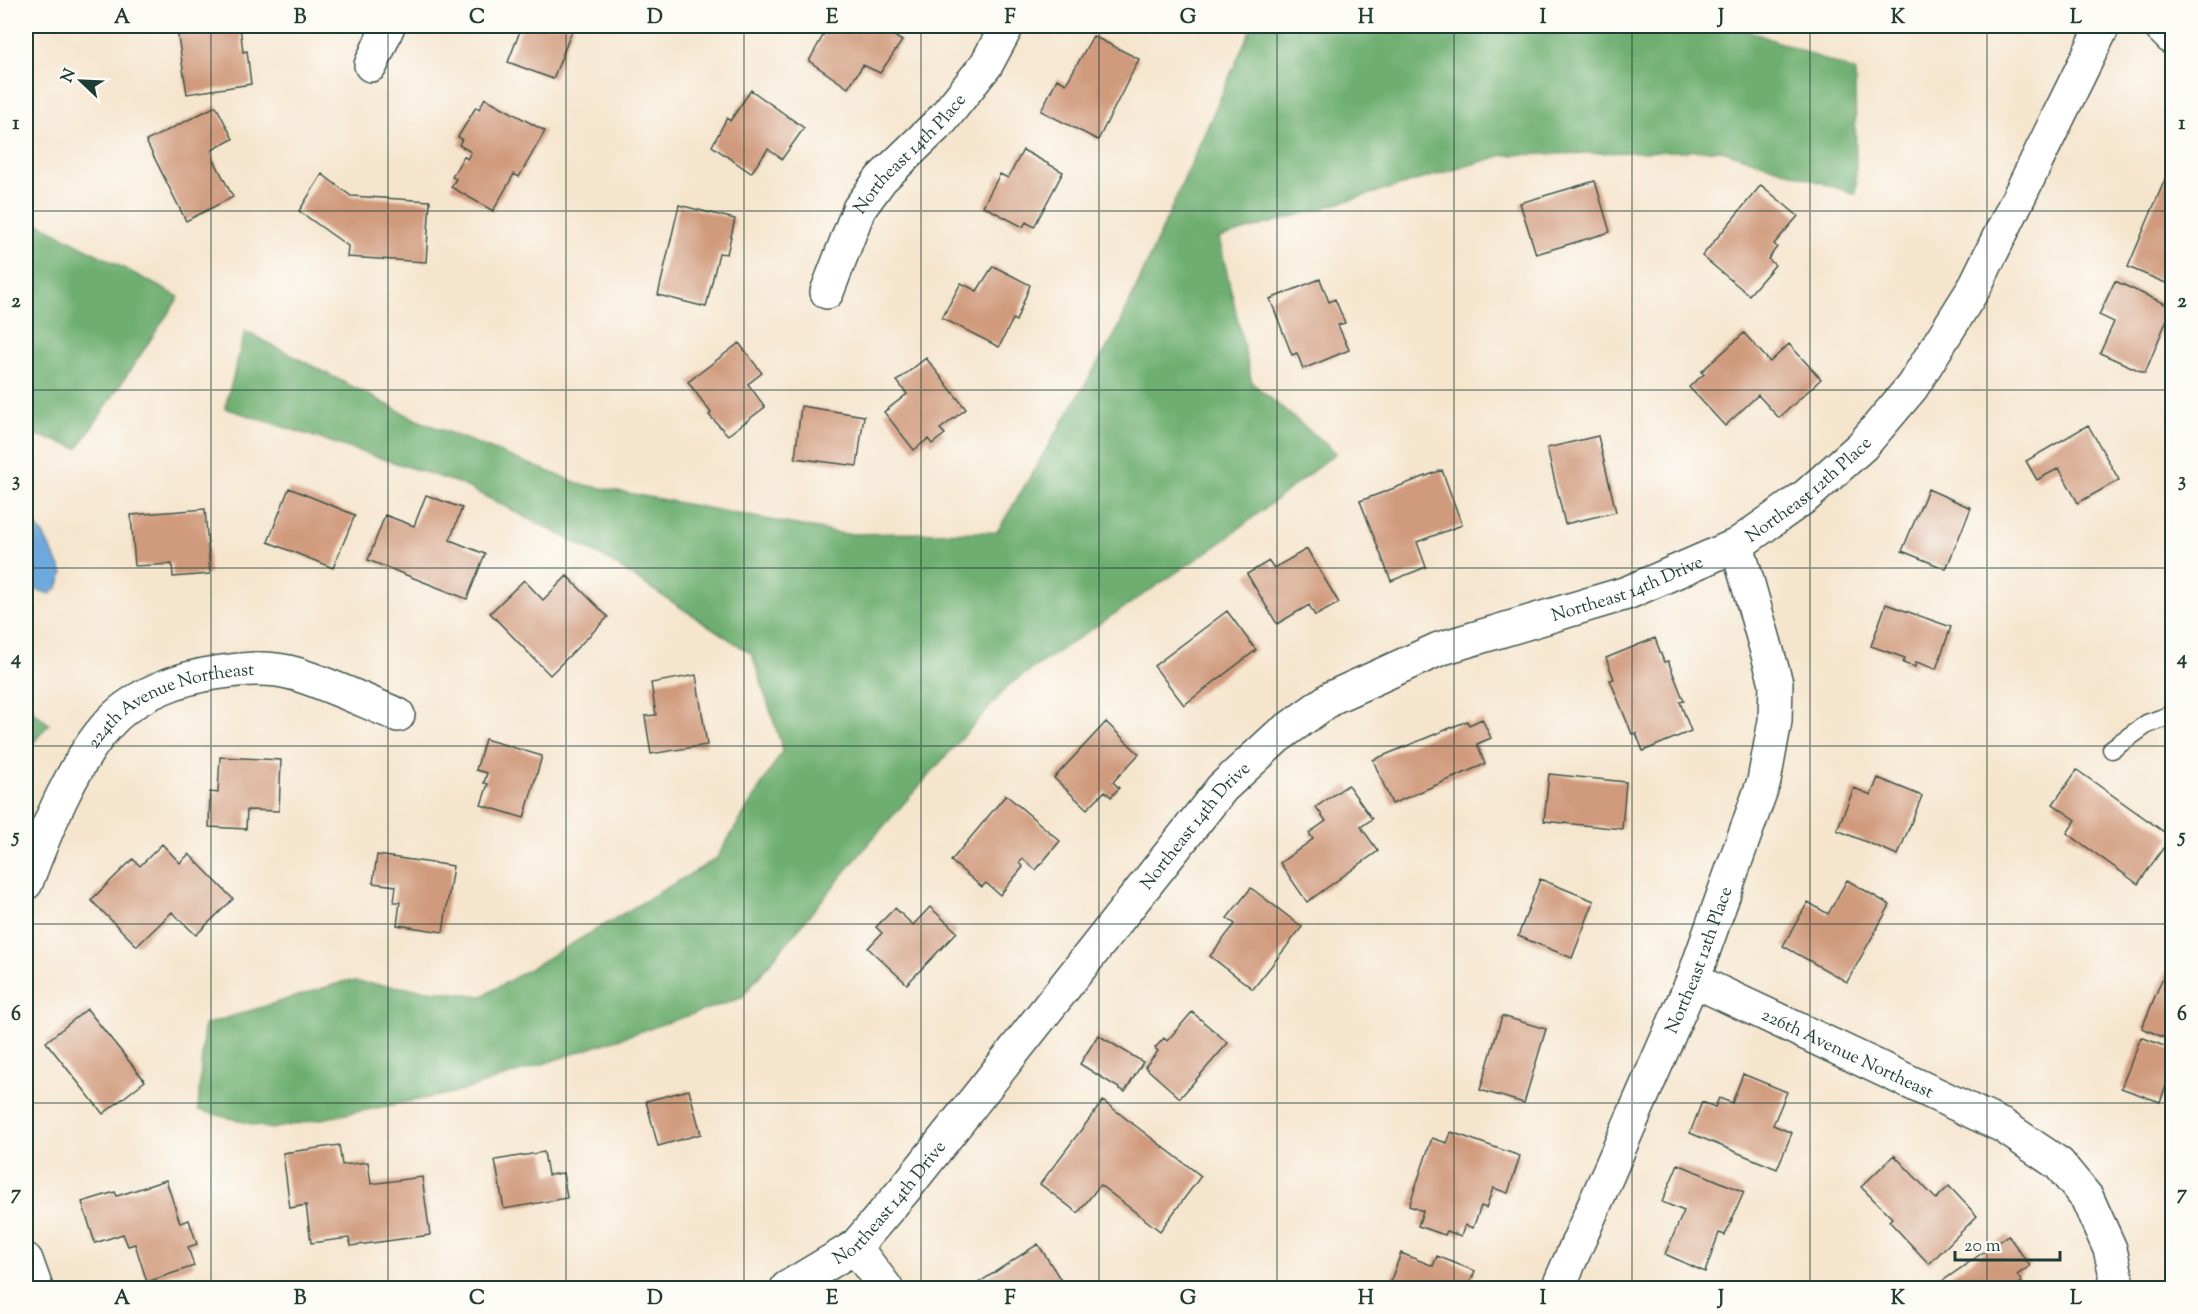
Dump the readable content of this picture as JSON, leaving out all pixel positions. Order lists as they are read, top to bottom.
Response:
{
  "streets": {
    "street": [
      "Northeast 14th Place",
      "Northeast 12th Place",
      "Northeast 14th Drive",
      "224th Avenue Northeast",
      "226th Avenue Northeast"
    ]
  },
  "crossings": [
    ["Northeast 12th Place", "Northeast 14th Drive"],
    ["Northeast 12th Place", "226th Avenue Northeast"]
  ],
  "scale_bar": "20 m",
  "north": "top left",
  "grid": {
    "columns": [
      "A",
      "B",
      "C",
      "D",
      "E",
      "F",
      "G",
      "H",
      "I",
      "J",
      "K",
      "L"
    ],
    "rows": [
      "1",
      "2",
      "3",
      "4",
      "5",
      "6",
      "7"
    ]
  }
}
